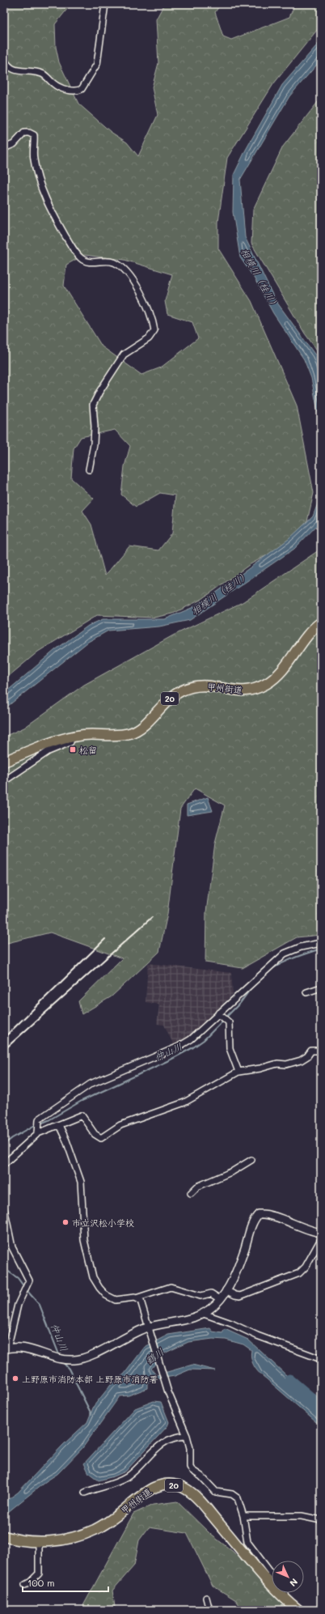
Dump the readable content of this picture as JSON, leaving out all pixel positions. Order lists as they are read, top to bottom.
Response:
{
  "streets": {
    "highway": ["甲州街道", "20"]
  },
  "water": ["相模川（桂川）", "仲山川", "鶴川"],
  "places": {
    "transit": ["松留"],
    "other": ["市立沢松小学校", "上野原市消防本部 上野原市消防署"]
  },
  "scale_bar": "100 m",
  "north": "bottom right"
}
